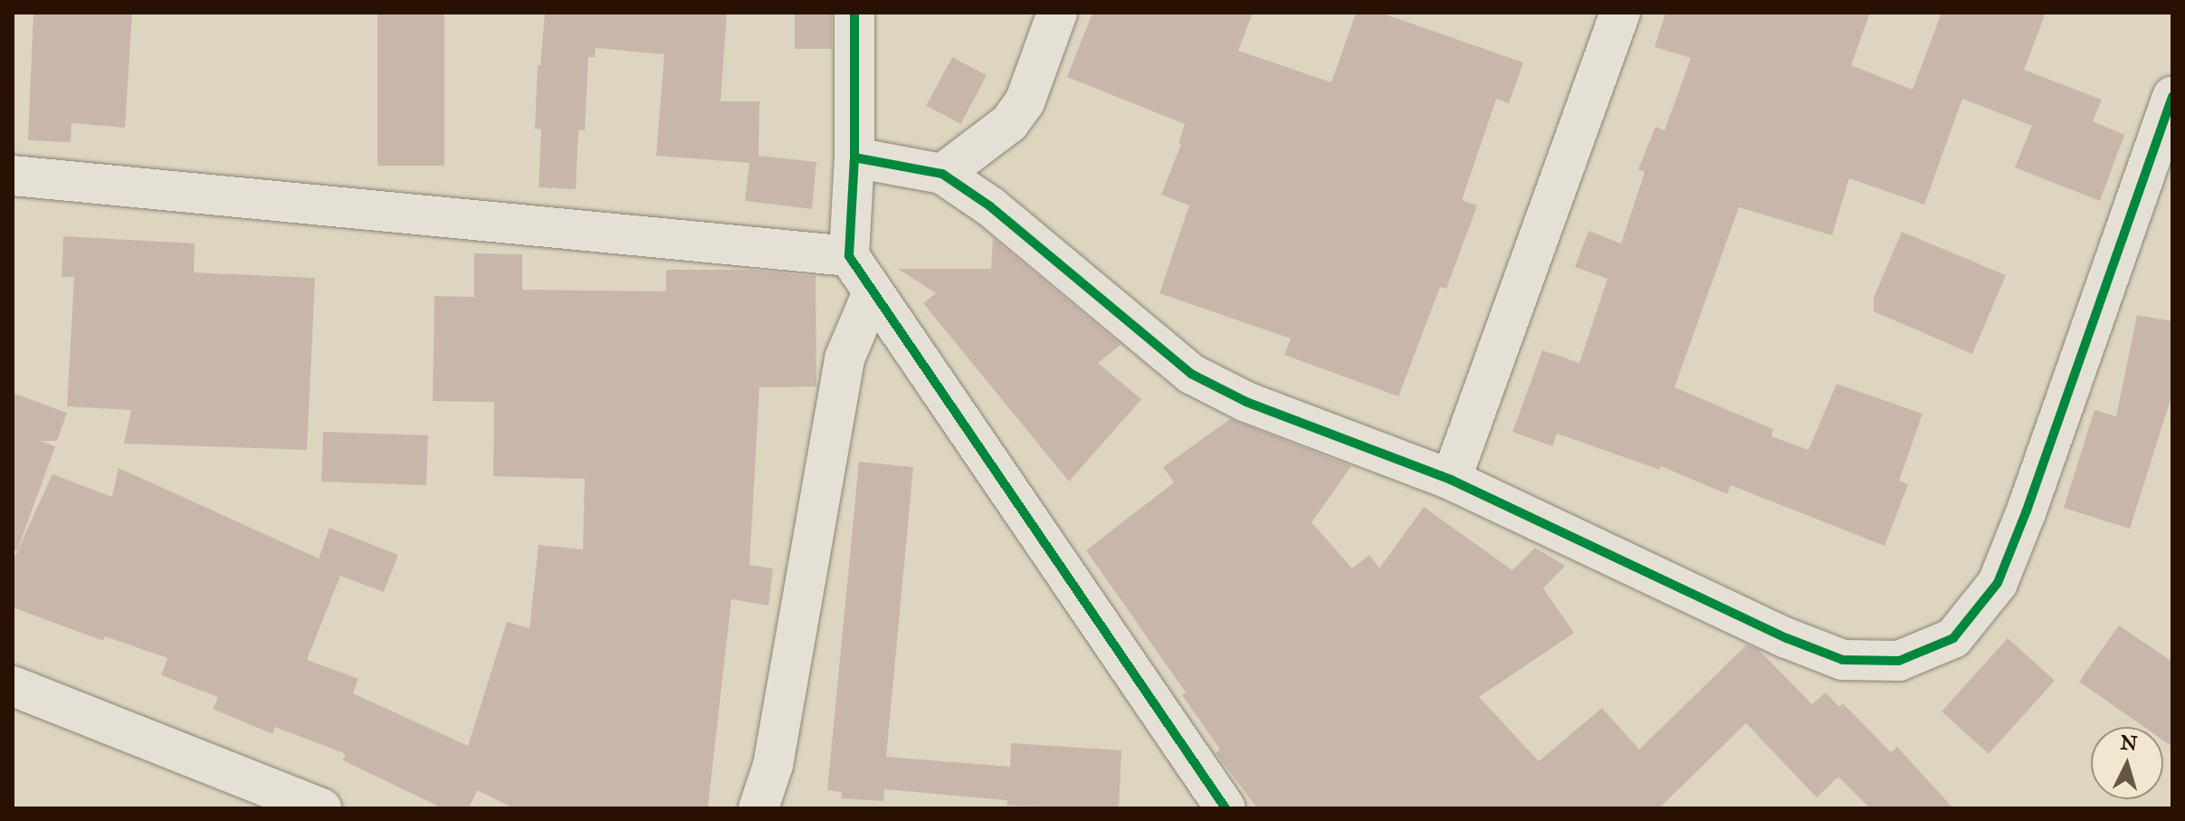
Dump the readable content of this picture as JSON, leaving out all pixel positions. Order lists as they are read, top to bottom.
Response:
{
  "north": "top"
}
